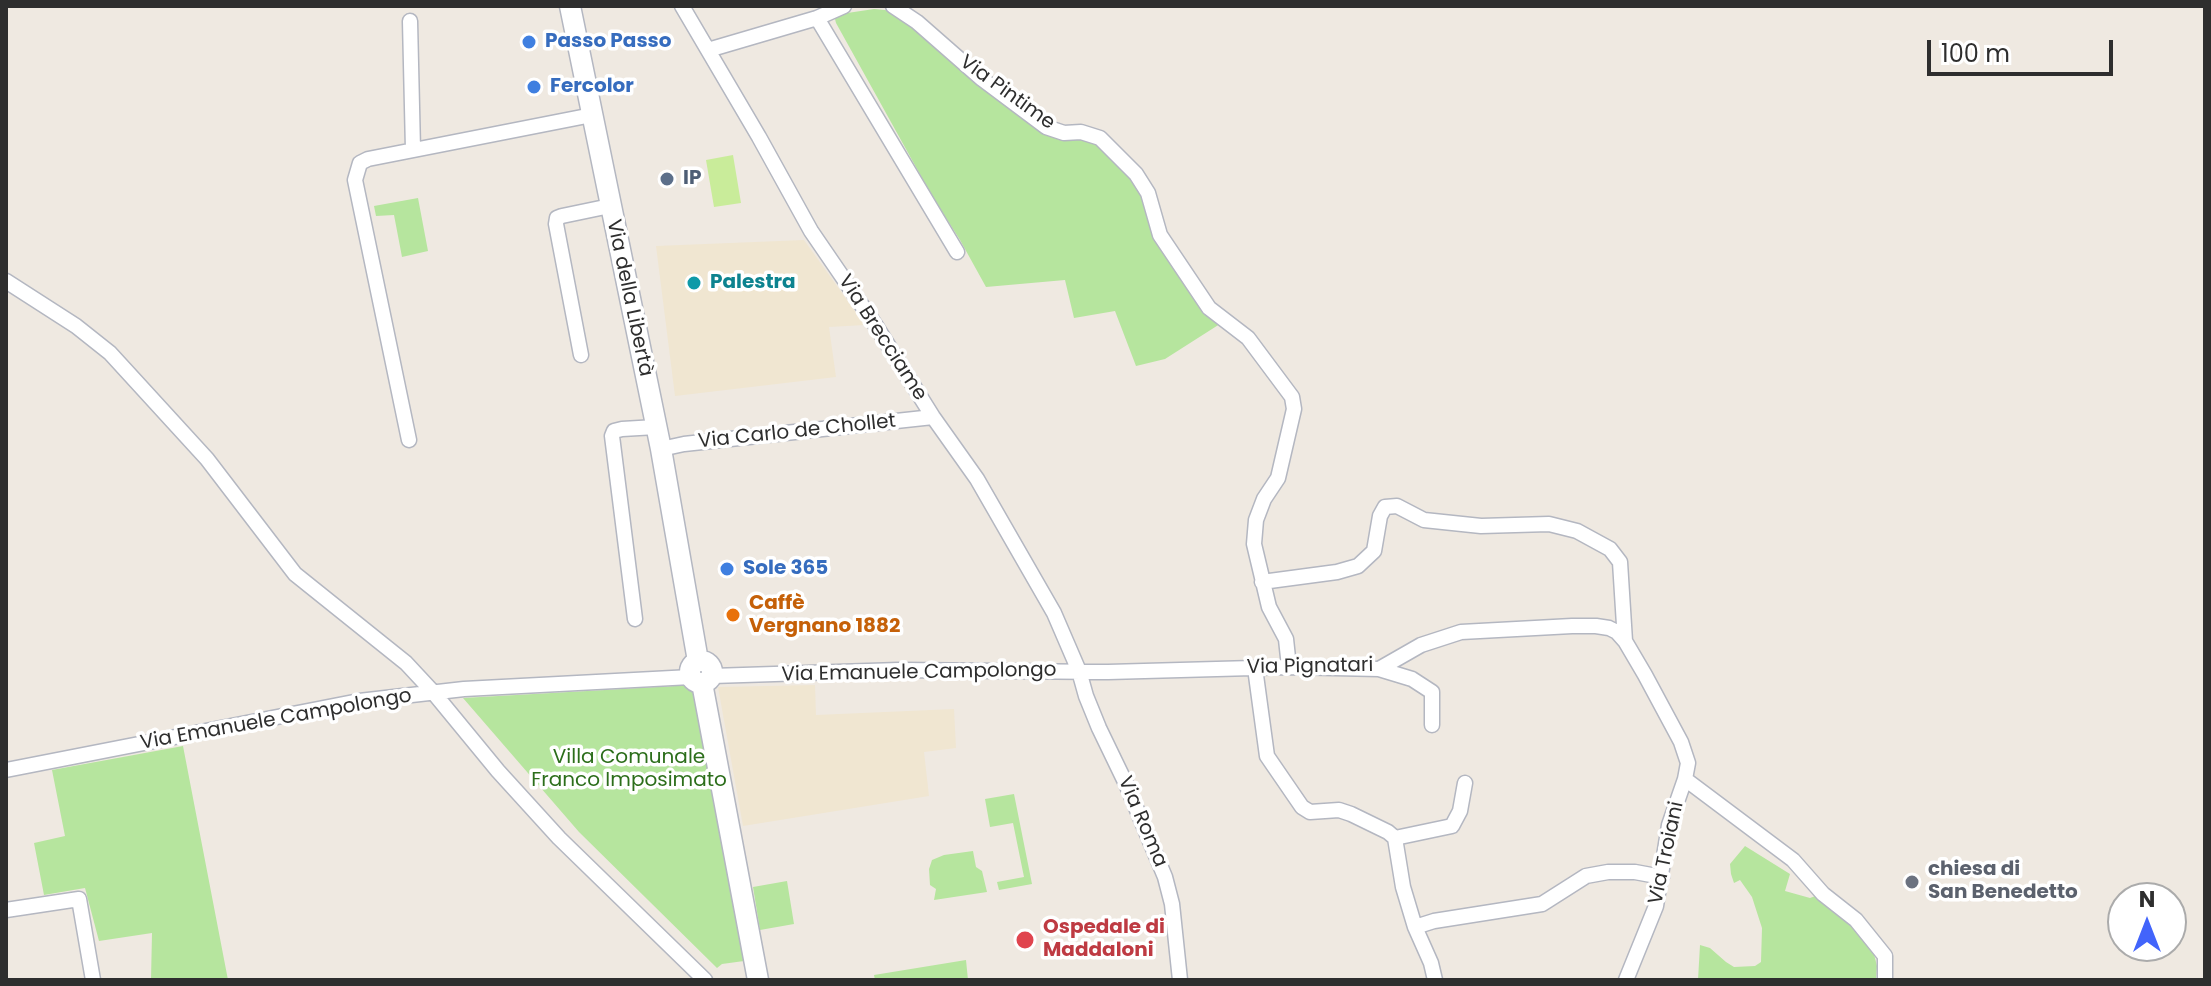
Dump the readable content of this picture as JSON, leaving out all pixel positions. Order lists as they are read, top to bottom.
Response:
{
  "streets": {
    "main road": ["Via della Libertà"],
    "street": [
      "Via Pintime",
      "Via Brecciame",
      "Via Carlo de Chollet",
      "Via Pignatari",
      "Via Emanuele Campolongo",
      "Via Roma",
      "Via Troiani"
    ]
  },
  "crossings": [
    ["Via Pintime", "Via Pignatari"],
    ["Via della Libertà", "Via Carlo de Chollet"],
    ["Via della Libertà", "Via Emanuele Campolongo"],
    ["Via Brecciame", "Via Carlo de Chollet"],
    ["Via Brecciame", "Via Pignatari"],
    ["Via Brecciame", "Via Emanuele Campolongo"],
    ["Via Brecciame", "Via Roma"],
    ["Via Pignatari", "Via Emanuele Campolongo"],
    ["Via Pignatari", "Via Roma"],
    ["Via Pignatari", "Via Troiani"],
    ["Via Emanuele Campolongo", "Via Roma"]
  ],
  "parks": ["Villa Comunale Franco Imposimato"],
  "places": [
    "Passo Passo",
    "Fercolor",
    "IP",
    "Palestra",
    "Sole 365",
    "Caffè Vergnano 1882",
    "chiesa di San Benedetto",
    "Ospedale di Maddaloni"
  ],
  "scale_bar": "100 m",
  "north": "top"
}
